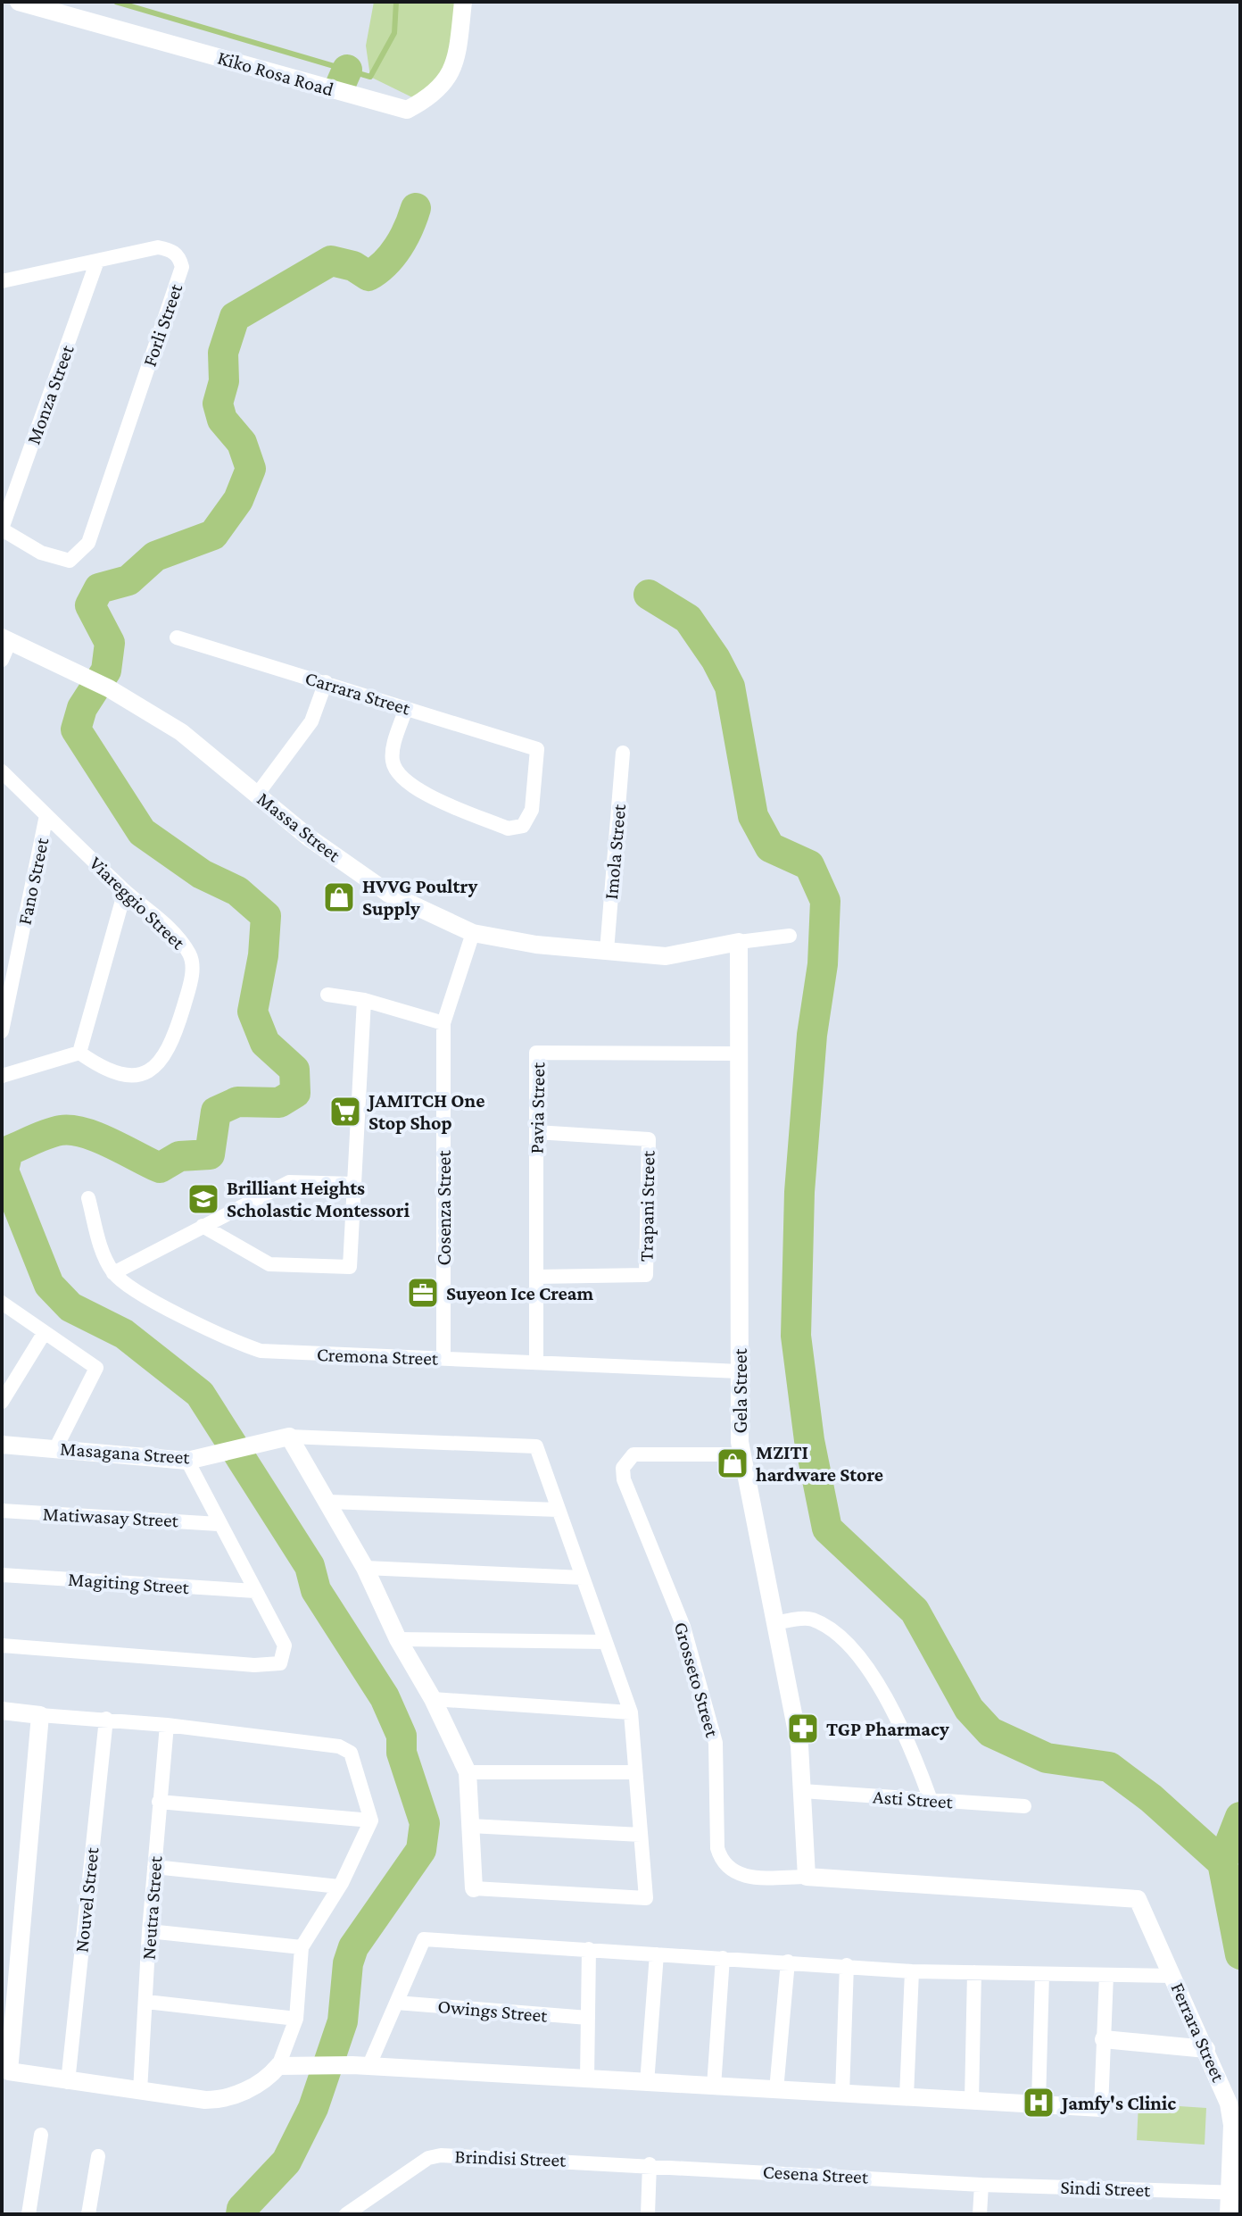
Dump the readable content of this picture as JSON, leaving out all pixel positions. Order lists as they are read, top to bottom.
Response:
{
  "streets": {
    "street": [
      "Kiko Rosa Road",
      "Forli Street",
      "Monza Street",
      "Carrara Street",
      "Massa Street",
      "Imola Street",
      "Fano Street",
      "Viareggio Street",
      "Pavia Street",
      "Trapani Street",
      "Cosenza Street",
      "Cremona Street",
      "Gela Street",
      "Masagana Street",
      "Matiwasay Street",
      "Magiting Street",
      "Grosseto Street",
      "Asti Street",
      "Nouvel Street",
      "Neutra Street",
      "Owings Street",
      "Ferrara Street",
      "Brindisi Street",
      "Cesena Street",
      "Sindi Street"
    ]
  },
  "crossings": [
    ["Forli Street", "Monza Street"],
    ["Massa Street", "Imola Street"],
    ["Massa Street", "Cosenza Street"],
    ["Massa Street", "Gela Street"],
    ["Fano Street", "Viareggio Street"],
    ["Pavia Street", "Trapani Street"],
    ["Pavia Street", "Cremona Street"],
    ["Pavia Street", "Gela Street"],
    ["Cosenza Street", "Cremona Street"],
    ["Cremona Street", "Gela Street"],
    ["Gela Street", "Grosseto Street"],
    ["Gela Street", "Asti Street"],
    ["Grosseto Street", "Ferrara Street"],
    ["Ferrara Street", "Sindi Street"],
    ["Brindisi Street", "Cesena Street"],
    ["Cesena Street", "Sindi Street"]
  ],
  "places": {
    "shop": ["HVVG Poultry Supply", "MZITI hardware Store"],
    "supermarket": ["JAMITCH One Stop Shop"],
    "school or university": ["Brilliant Heights Scholastic Montessori"],
    "office": ["Suyeon Ice Cream"],
    "pharmacy": ["TGP Pharmacy"],
    "hospital": ["Jamfy's Clinic"]
  }
}
